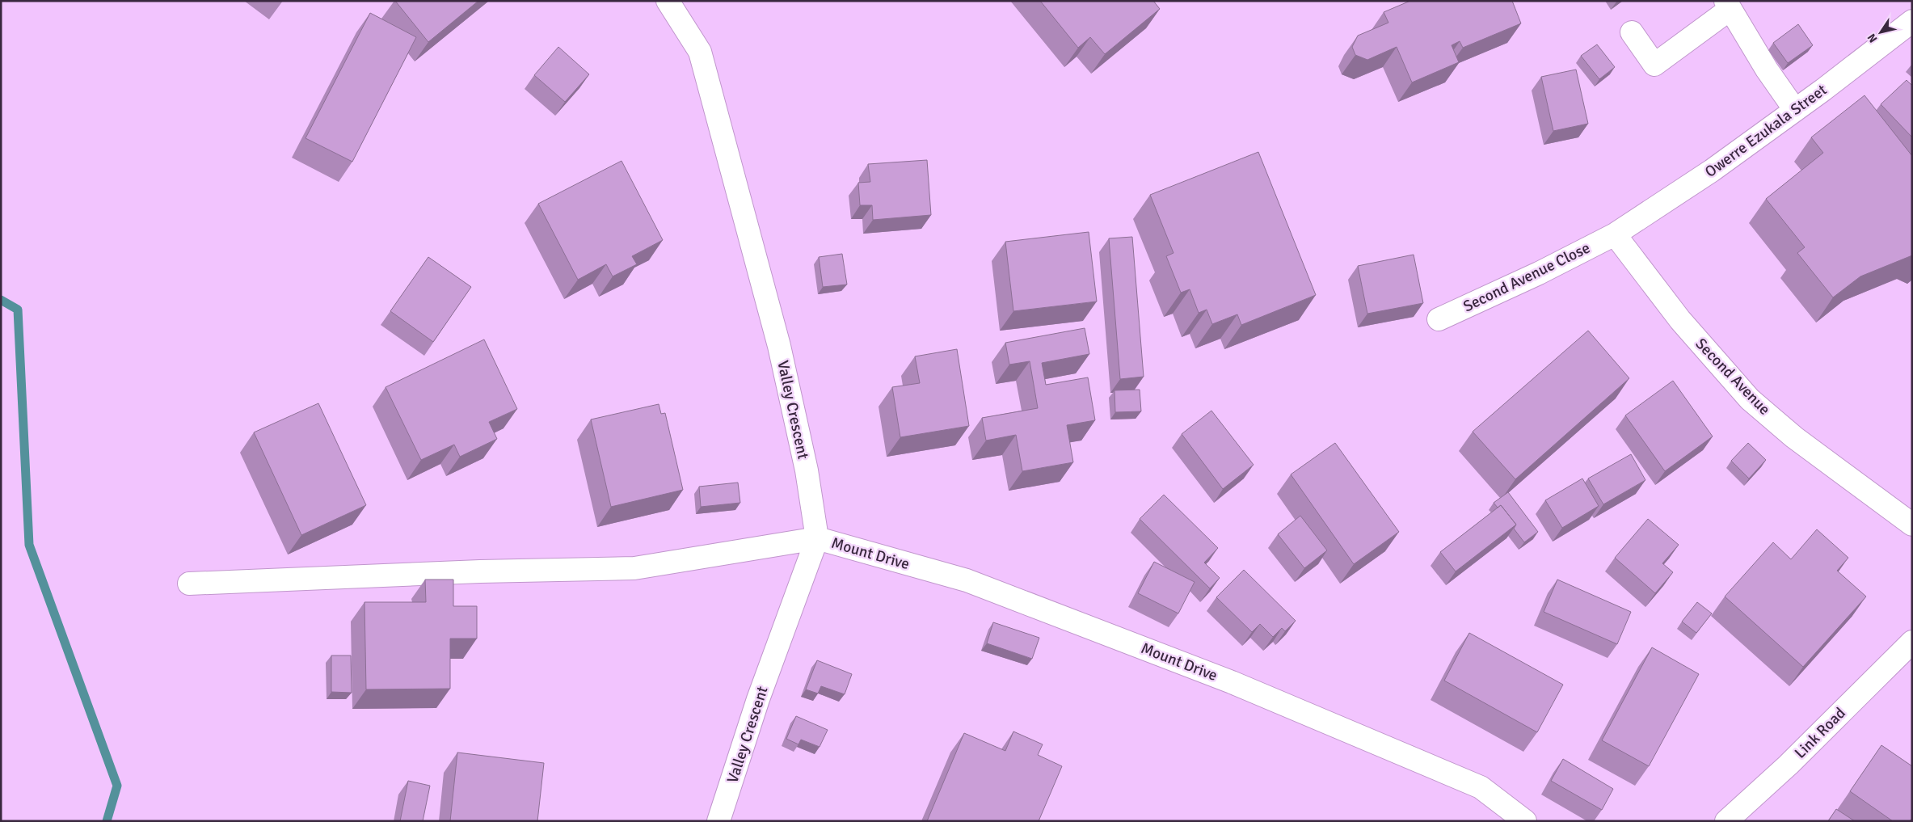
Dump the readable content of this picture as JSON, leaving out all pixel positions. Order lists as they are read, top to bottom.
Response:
{
  "streets": {
    "street": [
      "Owerre Ezukala Street",
      "Second Avenue Close",
      "Second Avenue",
      "Valley Crescent",
      "Mount Drive",
      "Link Road"
    ]
  },
  "crossings": [
    ["Owerre Ezukala Street", "Second Avenue Close"],
    ["Owerre Ezukala Street", "Second Avenue"],
    ["Second Avenue Close", "Second Avenue"],
    ["Valley Crescent", "Mount Drive"]
  ],
  "north": "bottom left"
}
